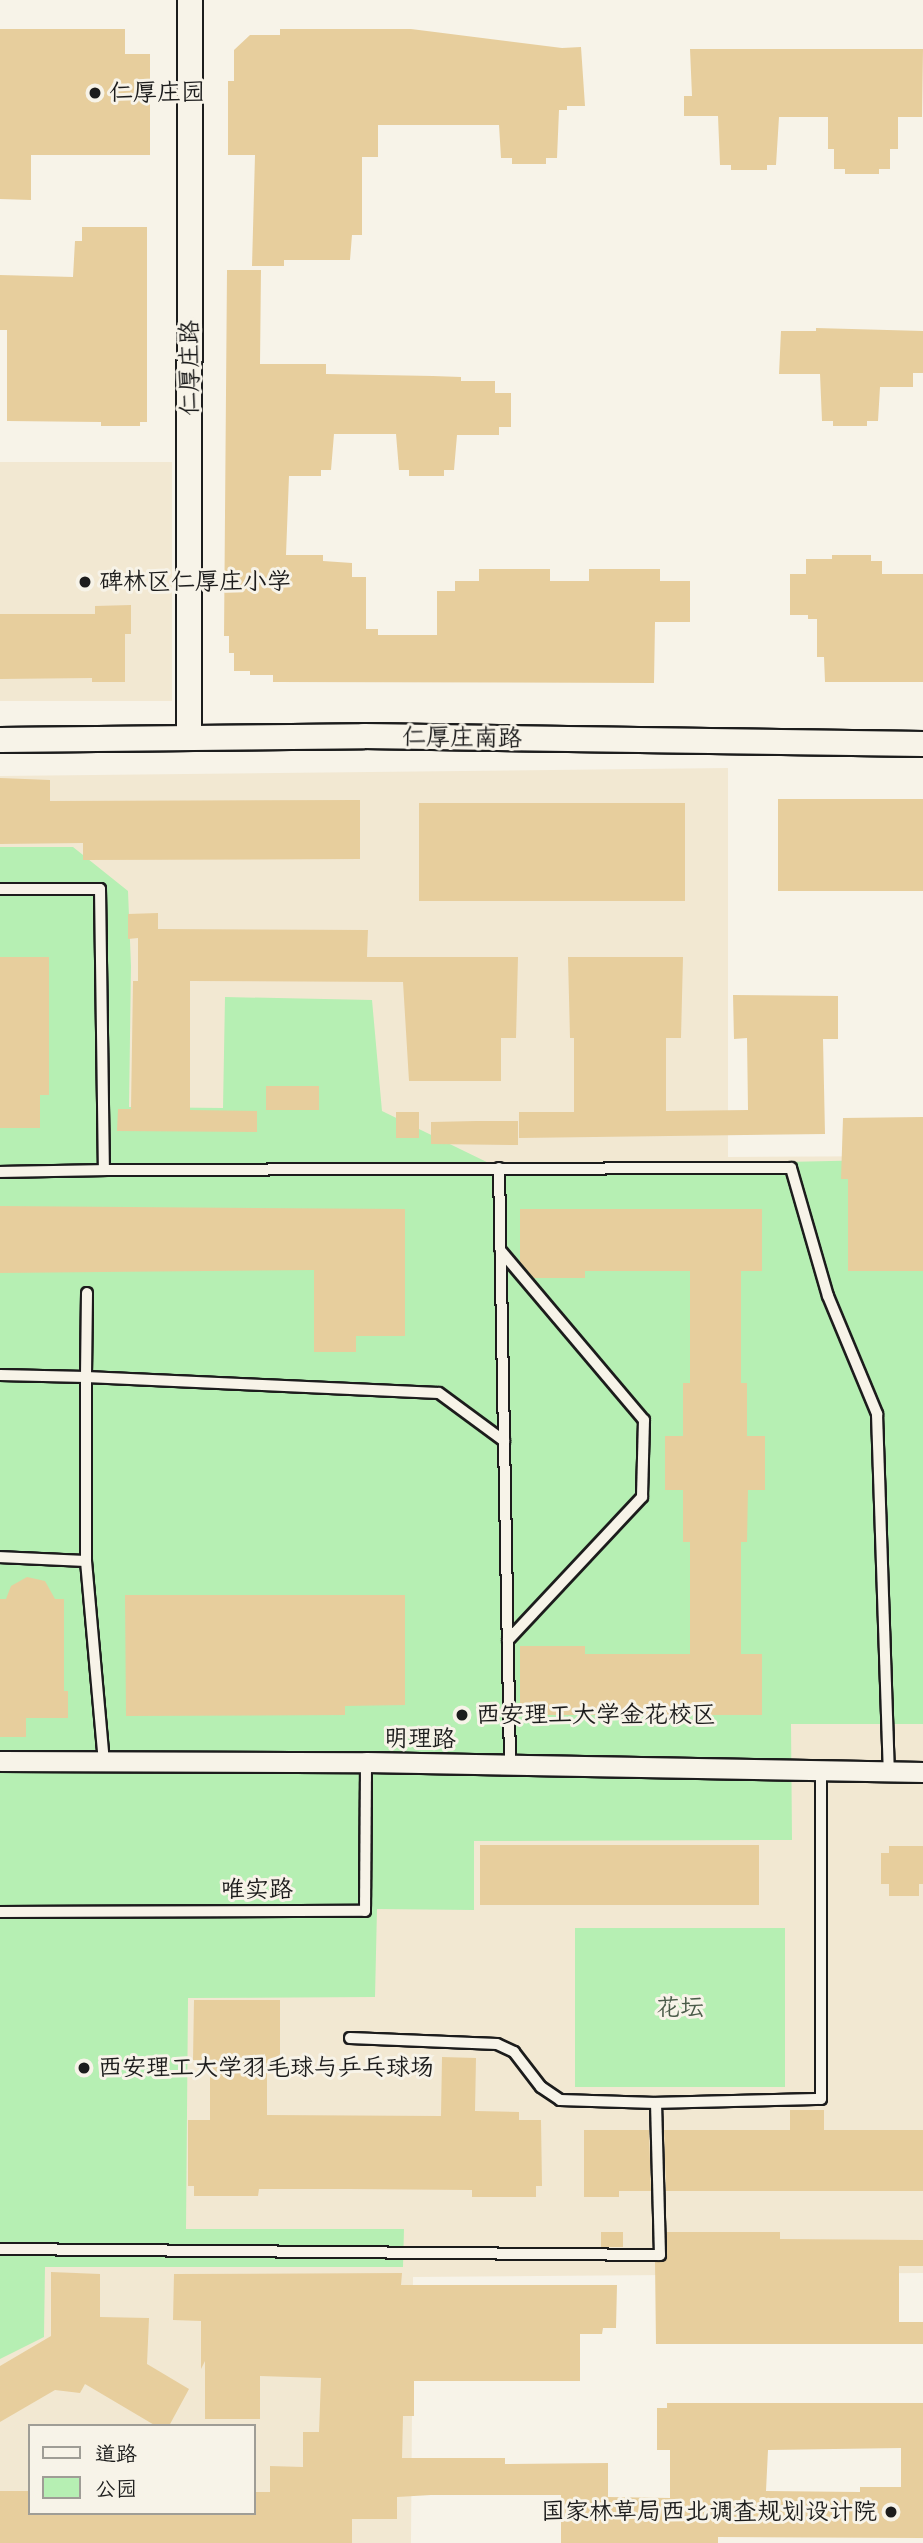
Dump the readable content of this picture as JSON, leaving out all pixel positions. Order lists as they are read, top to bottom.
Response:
{
  "streets": {
    "street": ["仁厚庄路", "仁厚庄南路", "明理路"],
    "lane": ["唯实路"]
  },
  "crossings": [
    ["仁厚庄路", "仁厚庄南路"],
    ["明理路", "唯实路"]
  ],
  "parks": ["花坛"],
  "places": [
    "仁厚庄园",
    "碑林区仁厚庄小学",
    "西安理工大学金花校区",
    "西安理工大学羽毛球与乒乓球场",
    "国家林草局西北调查规划设计院"
  ],
  "legend": ["道路", "公园"]
}
